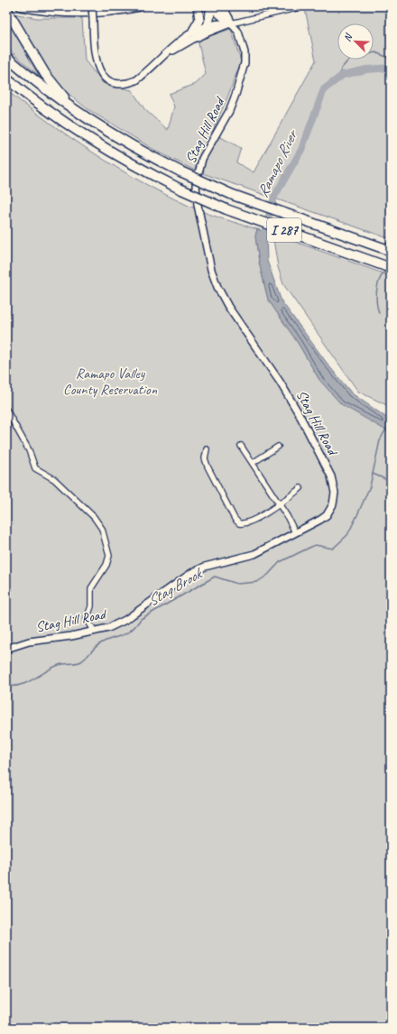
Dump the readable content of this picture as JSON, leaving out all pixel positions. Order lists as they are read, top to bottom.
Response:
{
  "streets": {
    "highway": ["I 287"],
    "street": ["Stag Hill Road"]
  },
  "water": ["Ramapo River", "Stag Brook"],
  "parks": ["Ramapo Valley County Reservation"],
  "north": "top left"
}
